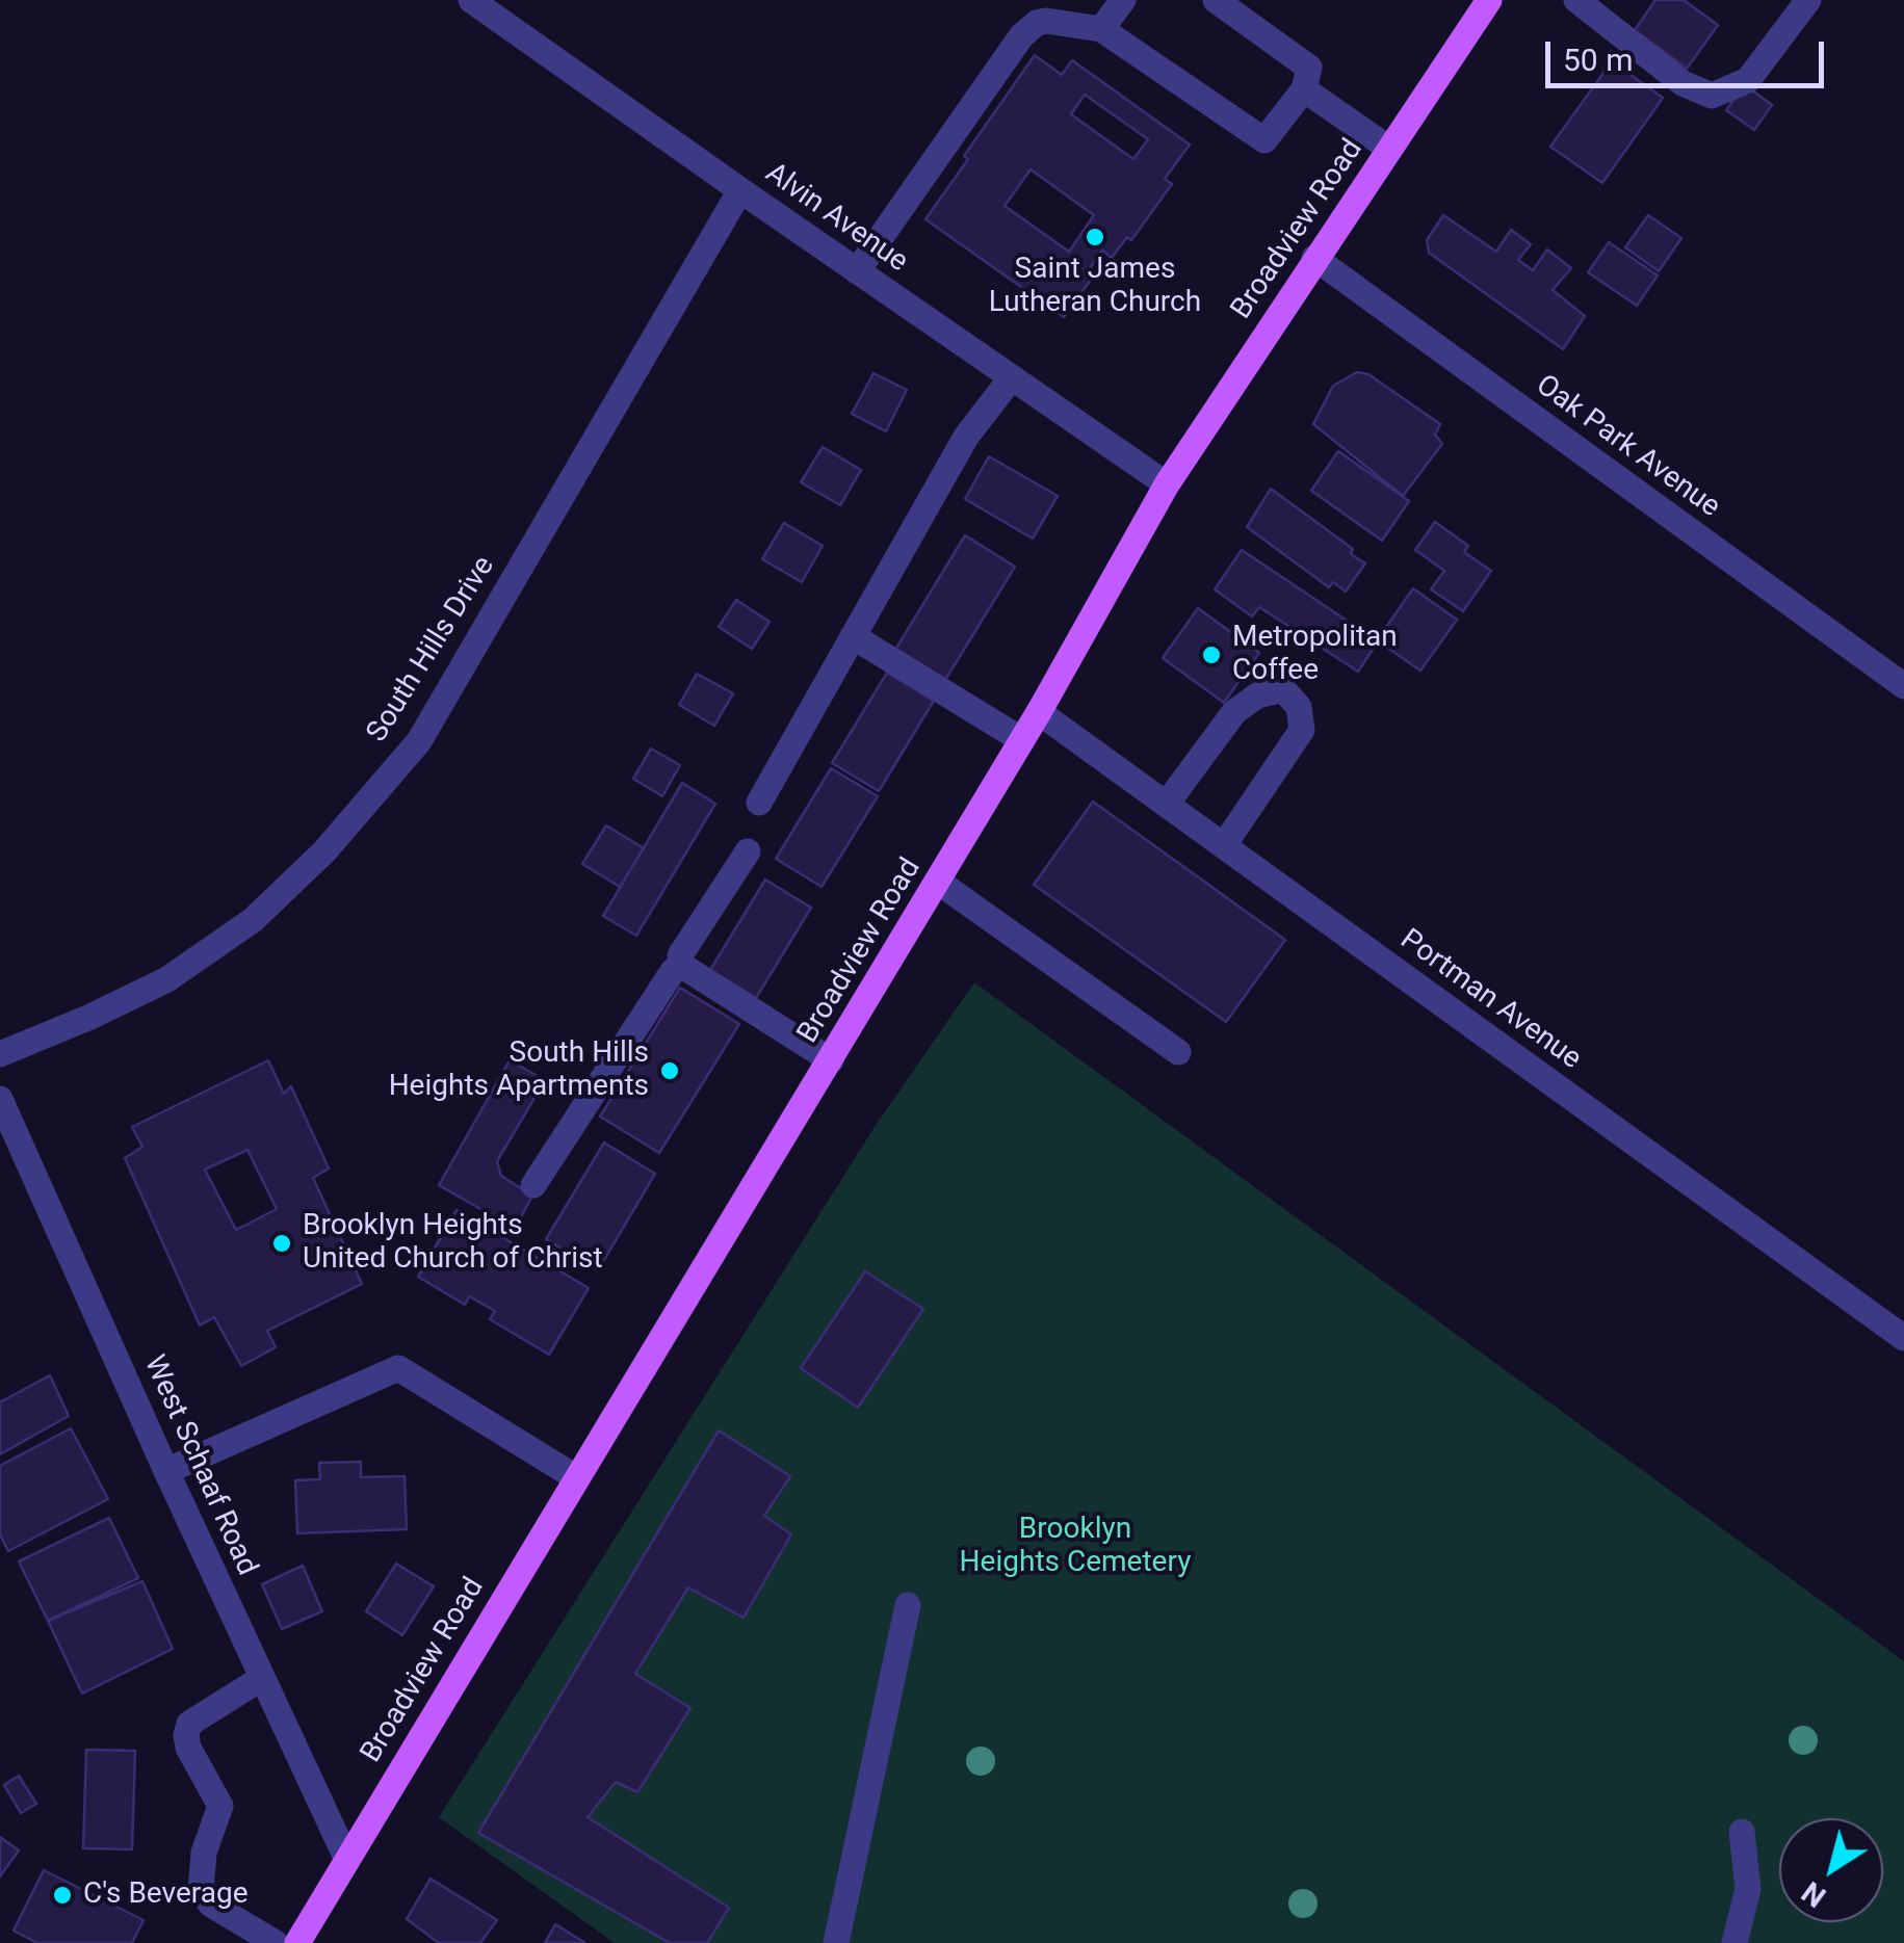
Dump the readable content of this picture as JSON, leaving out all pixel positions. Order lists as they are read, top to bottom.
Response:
{
  "streets": {
    "main road": ["Broadview Road"],
    "street": [
      "Alvin Avenue",
      "Oak Park Avenue",
      "South Hills Drive",
      "Portman Avenue",
      "West Schaaf Road"
    ]
  },
  "crossings": [
    ["Alvin Avenue", "Broadview Road"],
    ["Alvin Avenue", "South Hills Drive"],
    ["Broadview Road", "Oak Park Avenue"],
    ["Broadview Road", "Portman Avenue"],
    ["Broadview Road", "West Schaaf Road"]
  ],
  "parks": ["Brooklyn Heights Cemetery"],
  "places": [
    "Saint James Lutheran Church",
    "Metropolitan Coffee",
    "South Hills Heights Apartments",
    "Brooklyn Heights United Church of Christ",
    "C's Beverage"
  ],
  "scale_bar": "50 m",
  "north": "bottom left"
}
